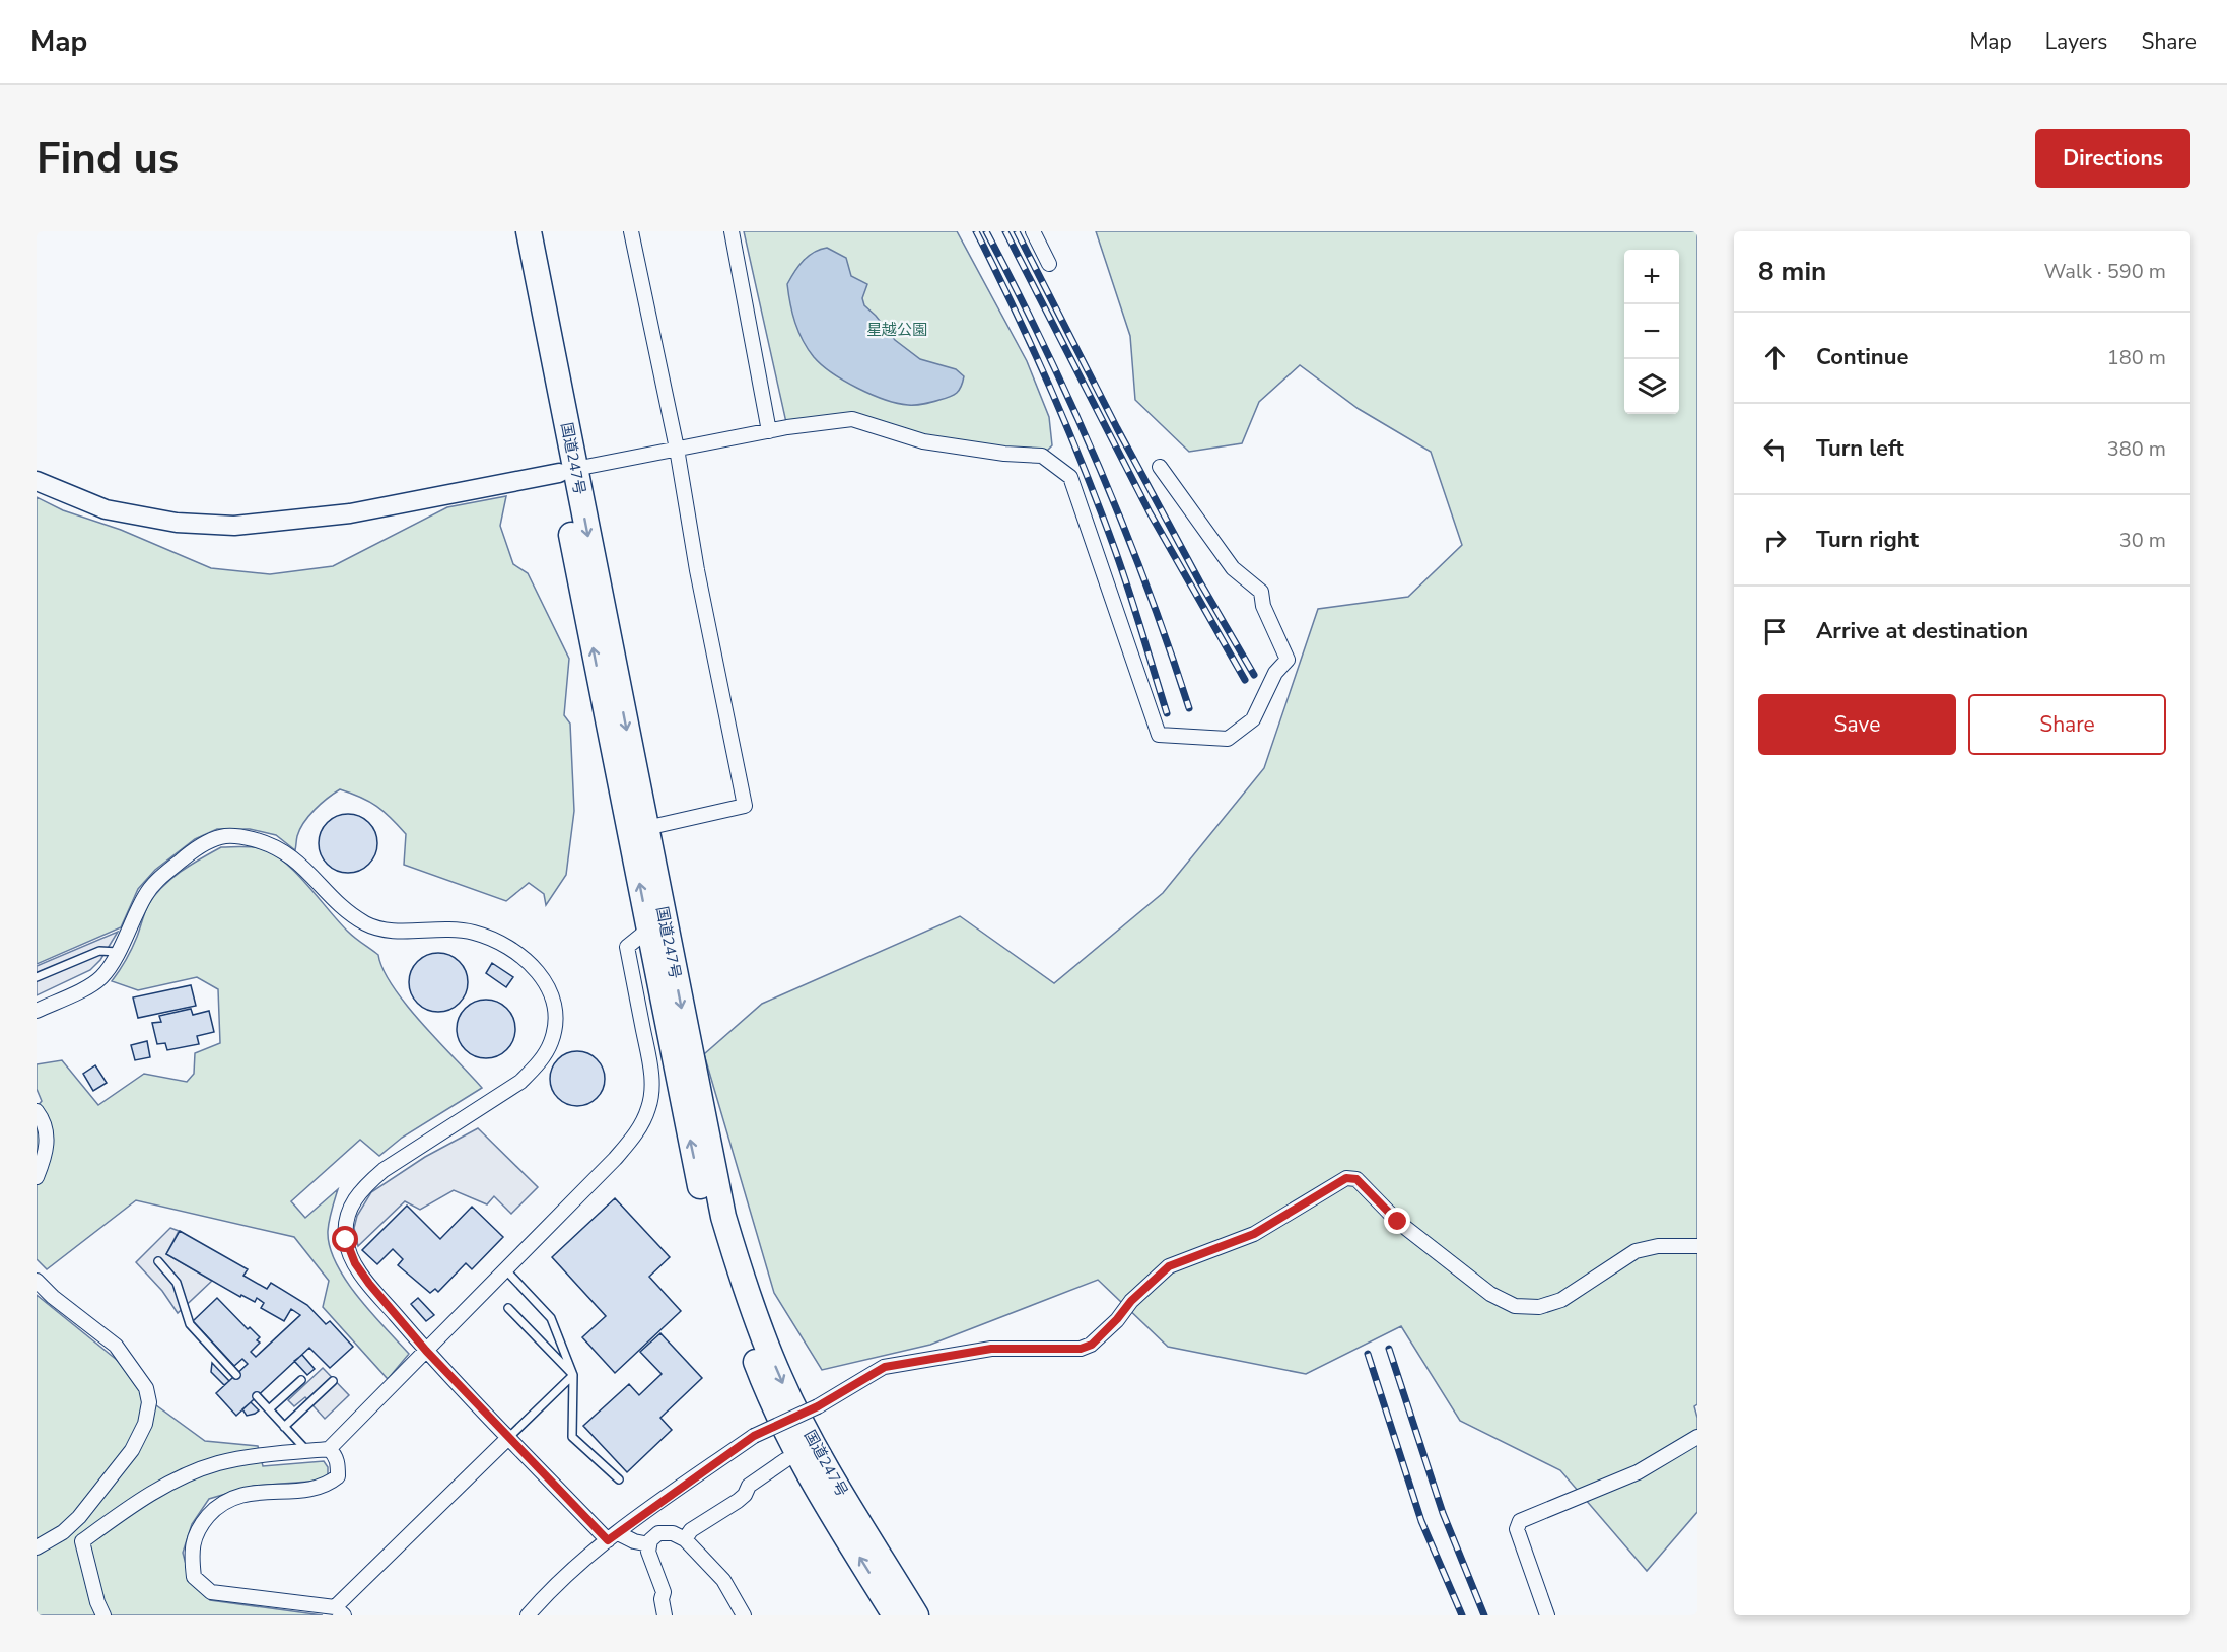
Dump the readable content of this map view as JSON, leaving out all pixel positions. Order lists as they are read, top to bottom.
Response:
{
  "streets": {
    "highway": ["国道247号"]
  },
  "parks": ["星越公園"],
  "page": {
    "header": "Map",
    "nav": ["Map", "Layers", "Share"],
    "buttons": [
      "Directions",
      ["Save", "Share"]
    ],
    "title": "Find us",
    "heading": ["8 min", "Walk · 590 m"],
    "map_buttons": ["+", "−"],
    "list": [
      ["Continue", "180 m"],
      ["Turn left", "380 m"],
      ["Turn right", "30 m"],
      "Arrive at destination"
    ]
  }
}
